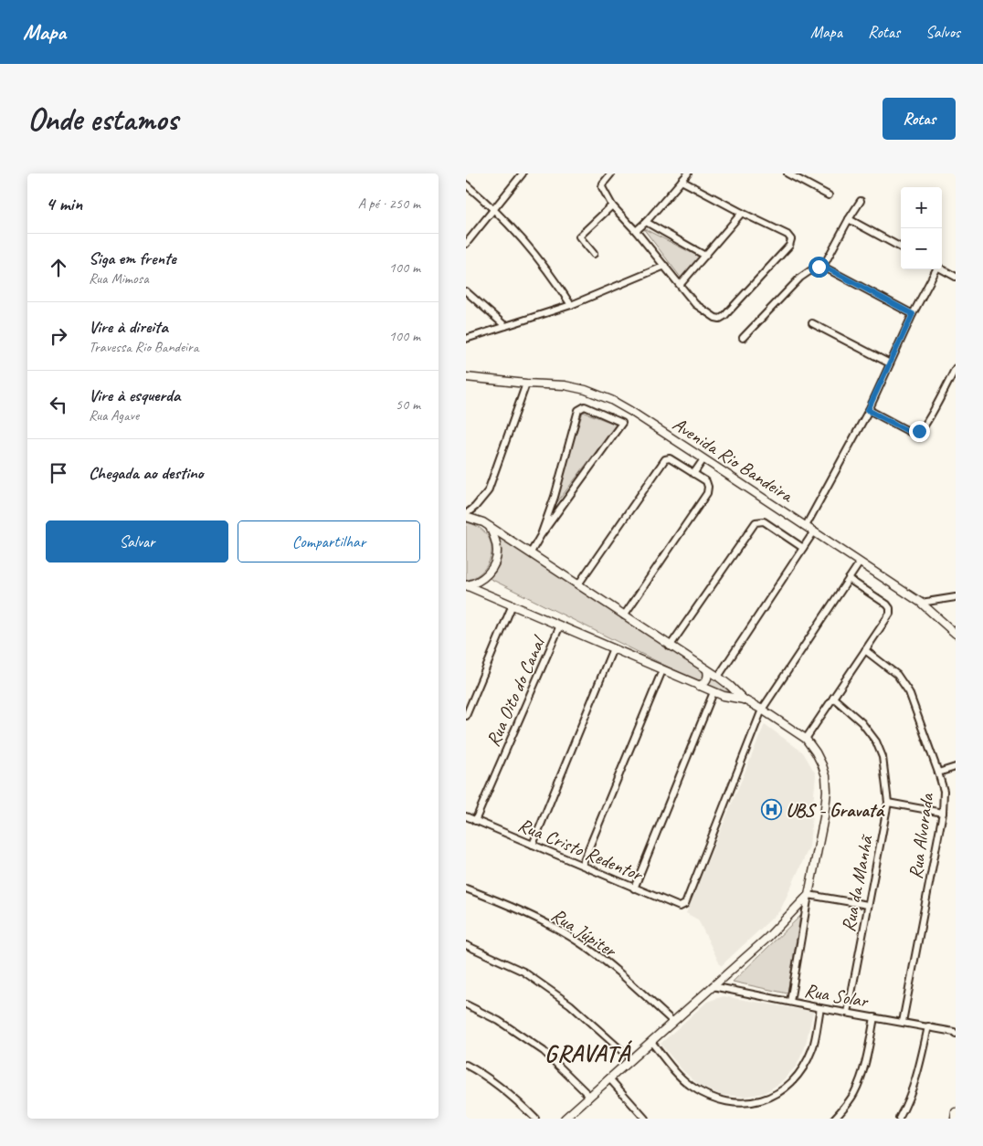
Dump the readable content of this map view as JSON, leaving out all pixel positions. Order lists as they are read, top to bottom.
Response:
{
  "streets": {
    "street": [
      "Avenida Rio Bandeira",
      "Rua Oito do Canal",
      "Rua Alvorada",
      "Rua Cristo Redentor",
      "Rua da Manhã",
      "Rua Júpiter",
      "Rua Solar"
    ]
  },
  "crossings": [
    ["Rua Oito do Canal", "Rua Cristo Redentor"],
    ["Rua Alvorada", "Rua Solar"],
    ["Rua da Manhã", "Rua Solar"]
  ],
  "districts": ["GRAVATÁ"],
  "places": {
    "hospital": ["UBS - Gravatá"]
  },
  "page": {
    "header": "Mapa",
    "nav": ["Mapa", "Rotas", "Salvos"],
    "buttons": [
      "Rotas",
      ["Salvar", "Compartilhar"]
    ],
    "title": "Onde estamos",
    "heading": ["4 min", "A pé · 250 m"],
    "map_buttons": ["+", "−"],
    "list": [
      ["Siga em frente", "Rua Mimosa", "100 m"],
      ["Vire à direita", "Travessa Rio Bandeira", "100 m"],
      ["Vire à esquerda", "Rua Agave", "50 m"],
      "Chegada ao destino"
    ]
  }
}
